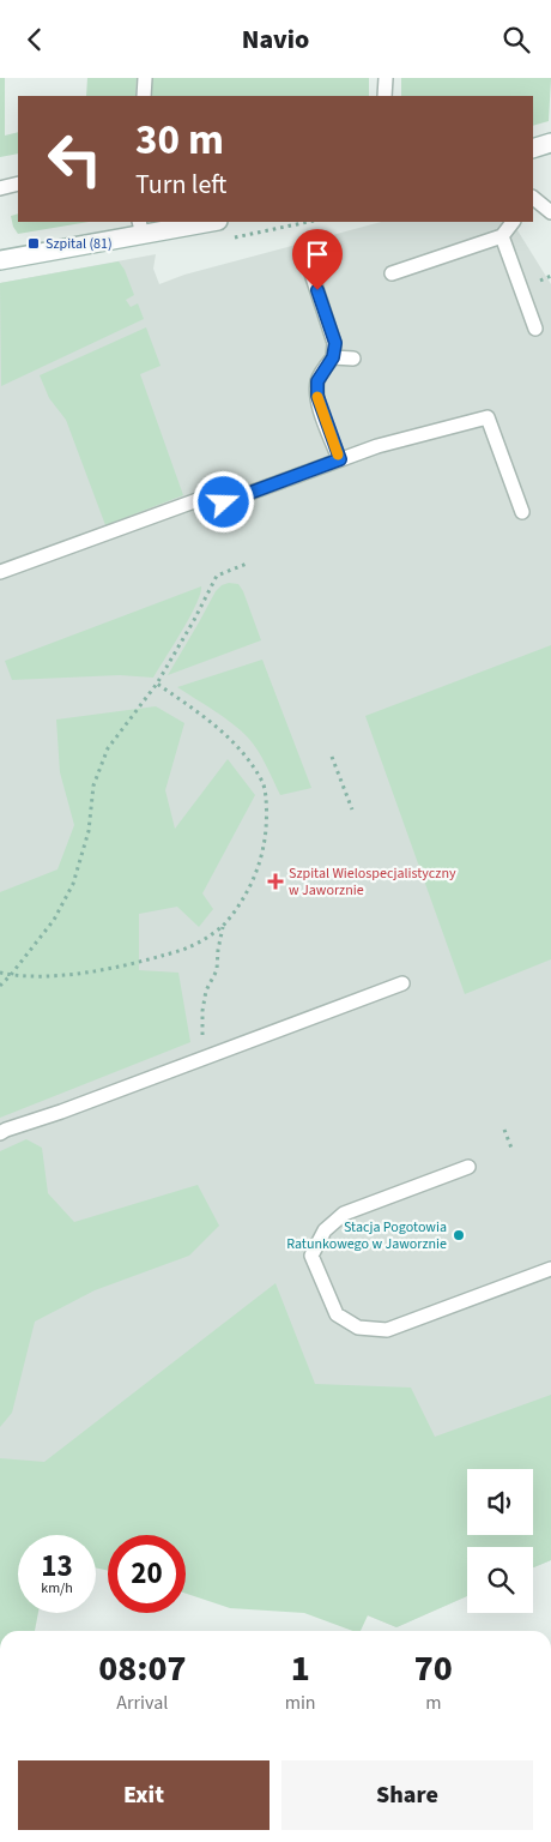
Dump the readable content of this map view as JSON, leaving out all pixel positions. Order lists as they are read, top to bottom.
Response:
{
  "places": {
    "transit": ["Szpital (81)"],
    "health": ["Szpital Wielospecjalistyczny w Jaworznie"],
    "other": ["Stacja Pogotowia Ratunkowego w Jaworznie"]
  },
  "page": {
    "header": "Navio",
    "turn": ["30 m", "Turn left"],
    "speed": "13 km/h",
    "limit": "20",
    "eta": [
      "08:07",
      "Arrival",
      "1",
      "min",
      "70",
      "m"
    ],
    "buttons": ["Exit", "Share"]
  }
}
